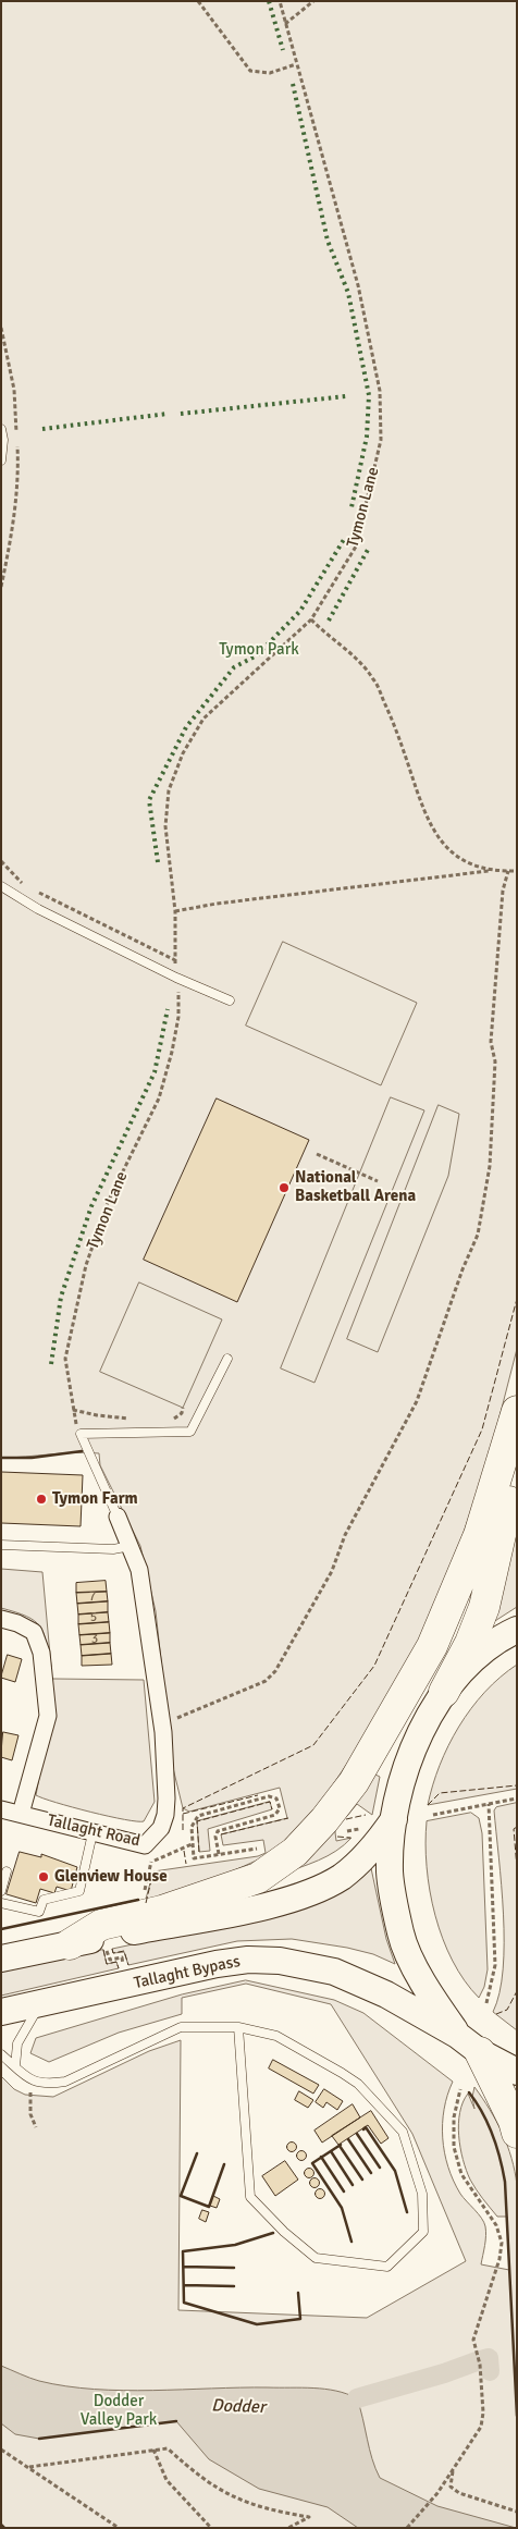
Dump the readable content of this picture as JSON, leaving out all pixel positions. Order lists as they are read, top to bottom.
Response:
{
  "streets": {
    "main road": ["Tallaght Bypass"],
    "street": ["Tallaght Road"],
    "path": ["Tymon Lane"]
  },
  "water": ["Dodder"],
  "parks": ["Tymon Park", "Dodder Valley Park"],
  "places": ["National Basketball Arena", "Tymon Farm", "Glenview House"],
  "house_numbers": ["7", "5", "3"]
}
